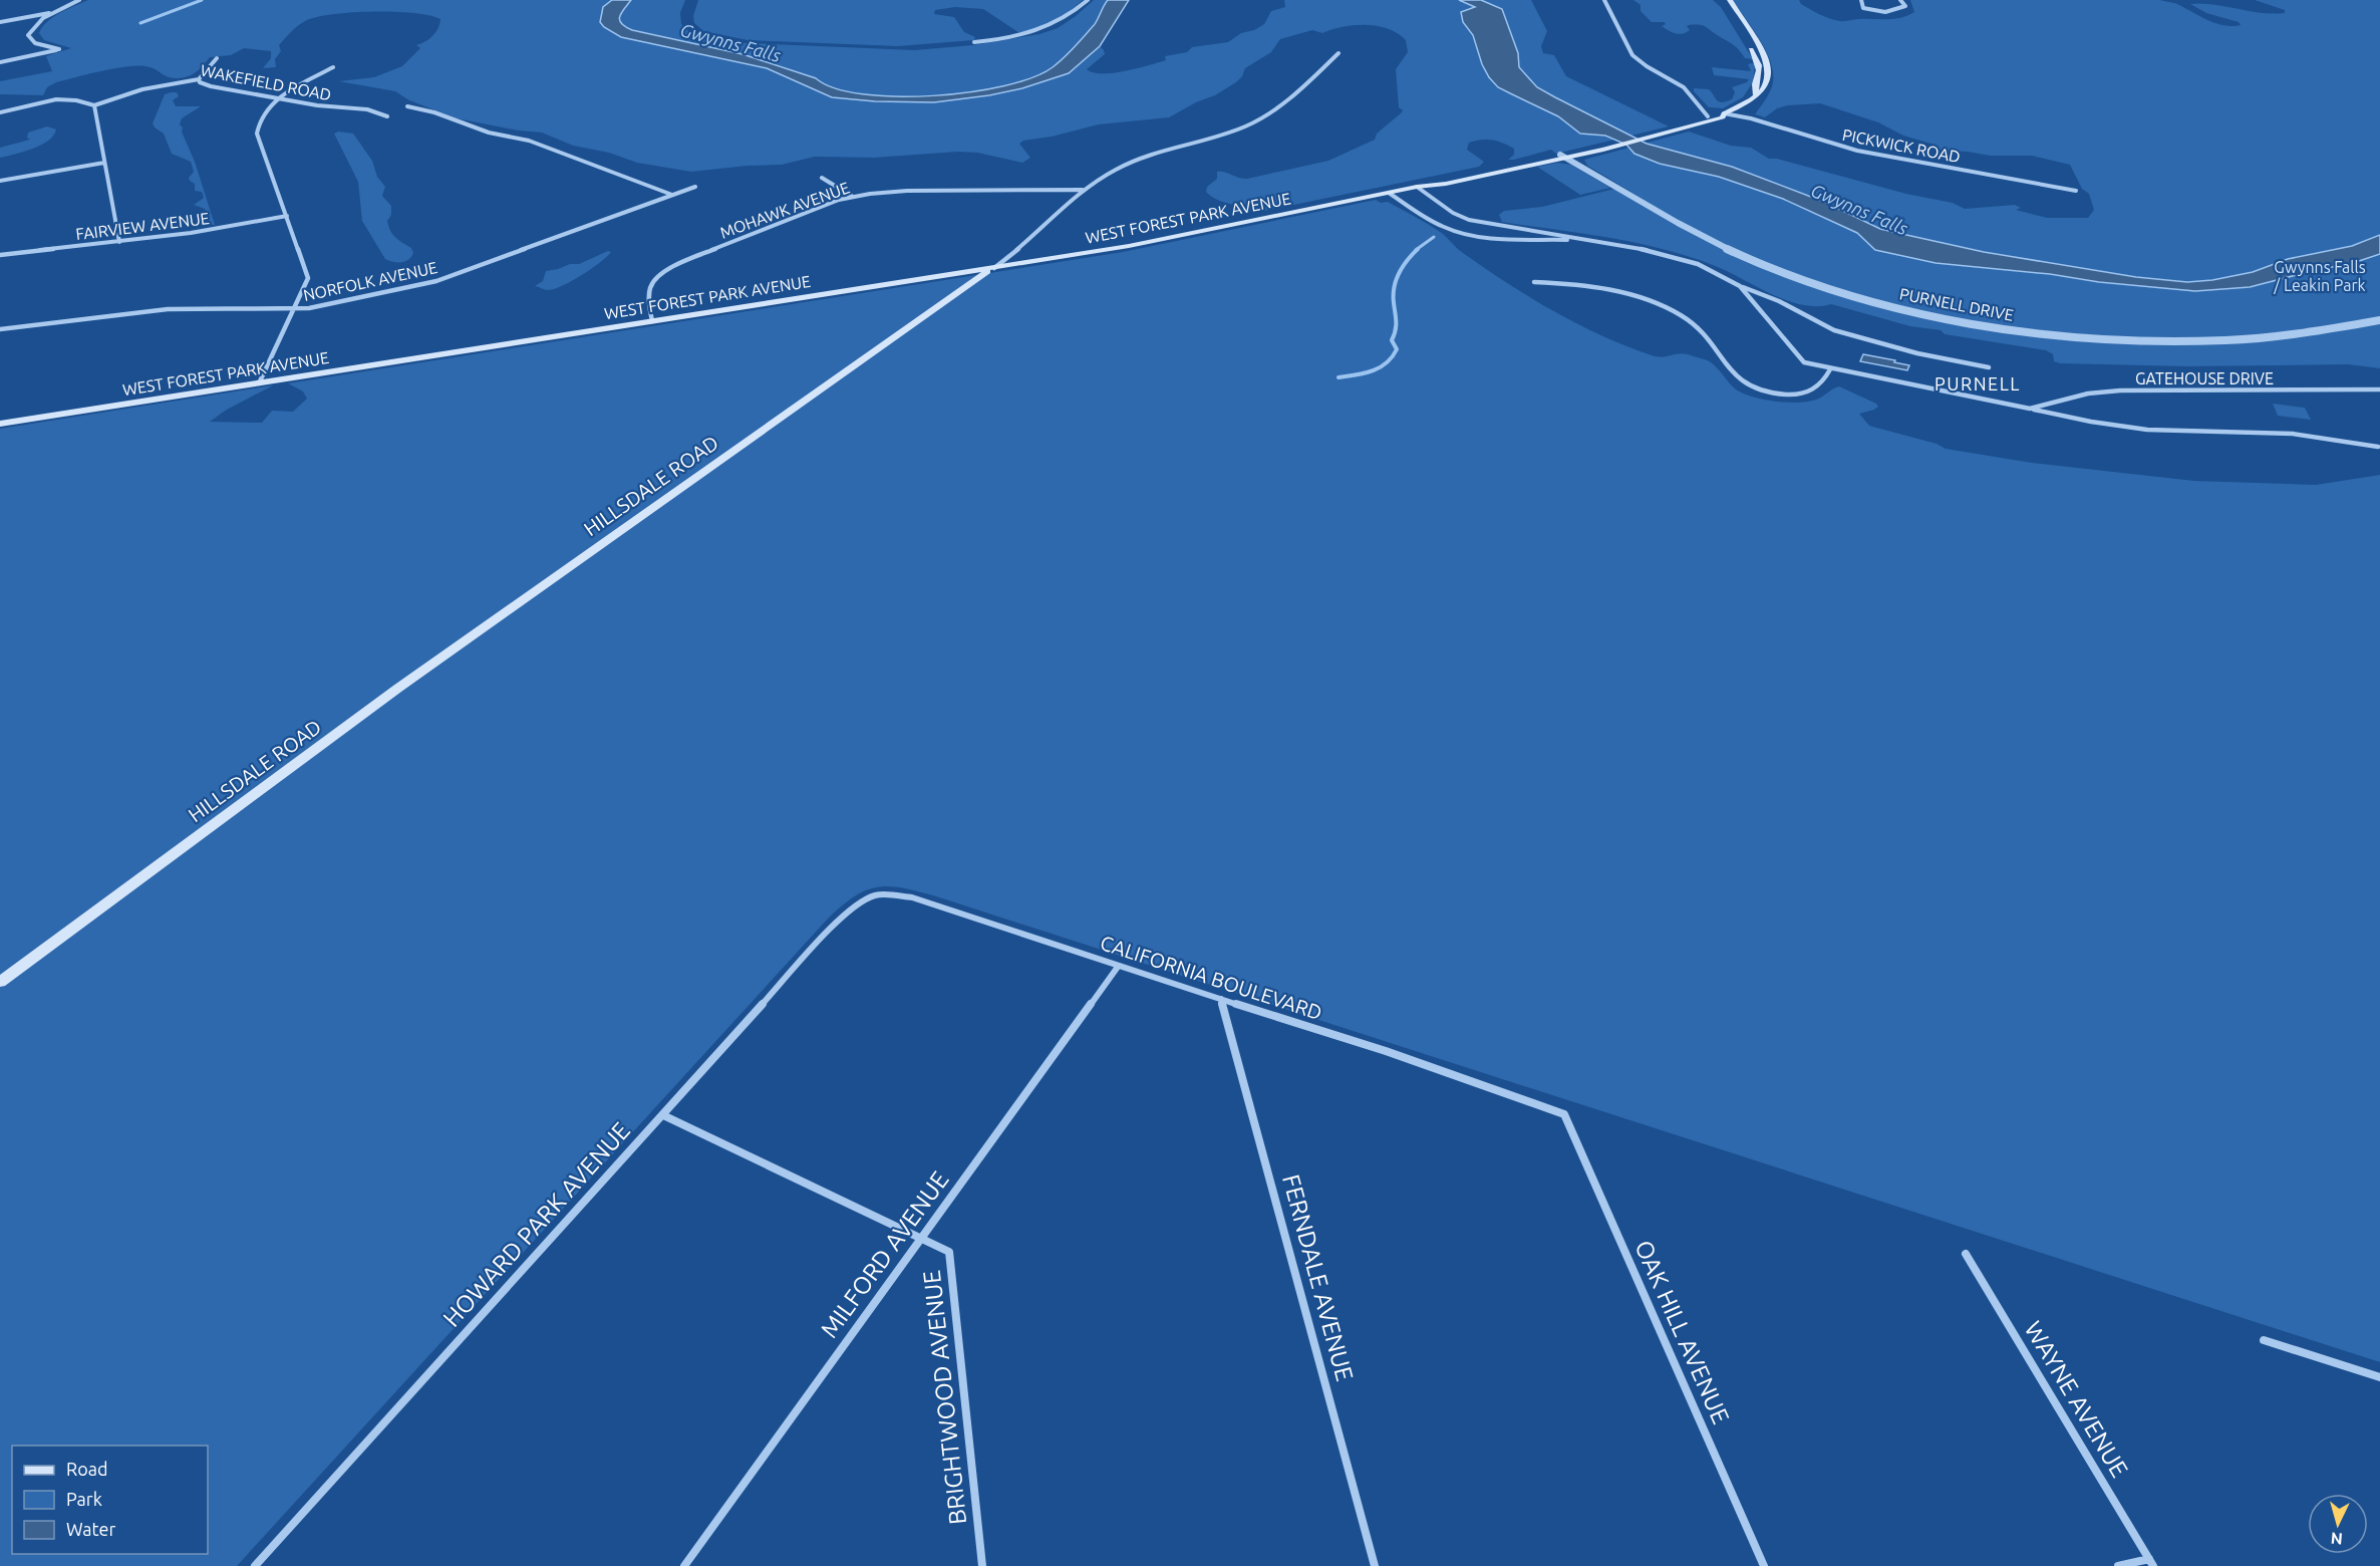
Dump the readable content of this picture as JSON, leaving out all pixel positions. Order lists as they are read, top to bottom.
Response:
{
  "streets": {
    "main road": ["WEST FOREST PARK AVENUE", "HILLSDALE ROAD"],
    "street": [
      "WAKEFIELD ROAD",
      "PICKWICK ROAD",
      "MOHAWK AVENUE",
      "FAIRVIEW AVENUE",
      "NORFOLK AVENUE",
      "PURNELL DRIVE",
      "GATEHOUSE DRIVE",
      "CALIFORNIA BOULEVARD",
      "HOWARD PARK AVENUE",
      "MILFORD AVENUE",
      "FERNDALE AVENUE",
      "OAK HILL AVENUE",
      "BRIGHTWOOD AVENUE",
      "WAYNE AVENUE"
    ]
  },
  "crossings": [
    ["MOHAWK AVENUE", "WEST FOREST PARK AVENUE"],
    ["MOHAWK AVENUE", "HILLSDALE ROAD"],
    ["WEST FOREST PARK AVENUE", "PURNELL DRIVE"],
    ["WEST FOREST PARK AVENUE", "GATEHOUSE DRIVE"],
    ["WEST FOREST PARK AVENUE", "HILLSDALE ROAD"],
    ["CALIFORNIA BOULEVARD", "HOWARD PARK AVENUE"],
    ["CALIFORNIA BOULEVARD", "MILFORD AVENUE"],
    ["CALIFORNIA BOULEVARD", "FERNDALE AVENUE"],
    ["CALIFORNIA BOULEVARD", "OAK HILL AVENUE"],
    ["HOWARD PARK AVENUE", "BRIGHTWOOD AVENUE"],
    ["MILFORD AVENUE", "BRIGHTWOOD AVENUE"]
  ],
  "districts": ["PURNELL"],
  "water": ["Gwynns Falls"],
  "parks": ["Gwynns Falls / Leakin Park"],
  "legend": ["Road", "Park", "Water"],
  "north": "bottom"
}
